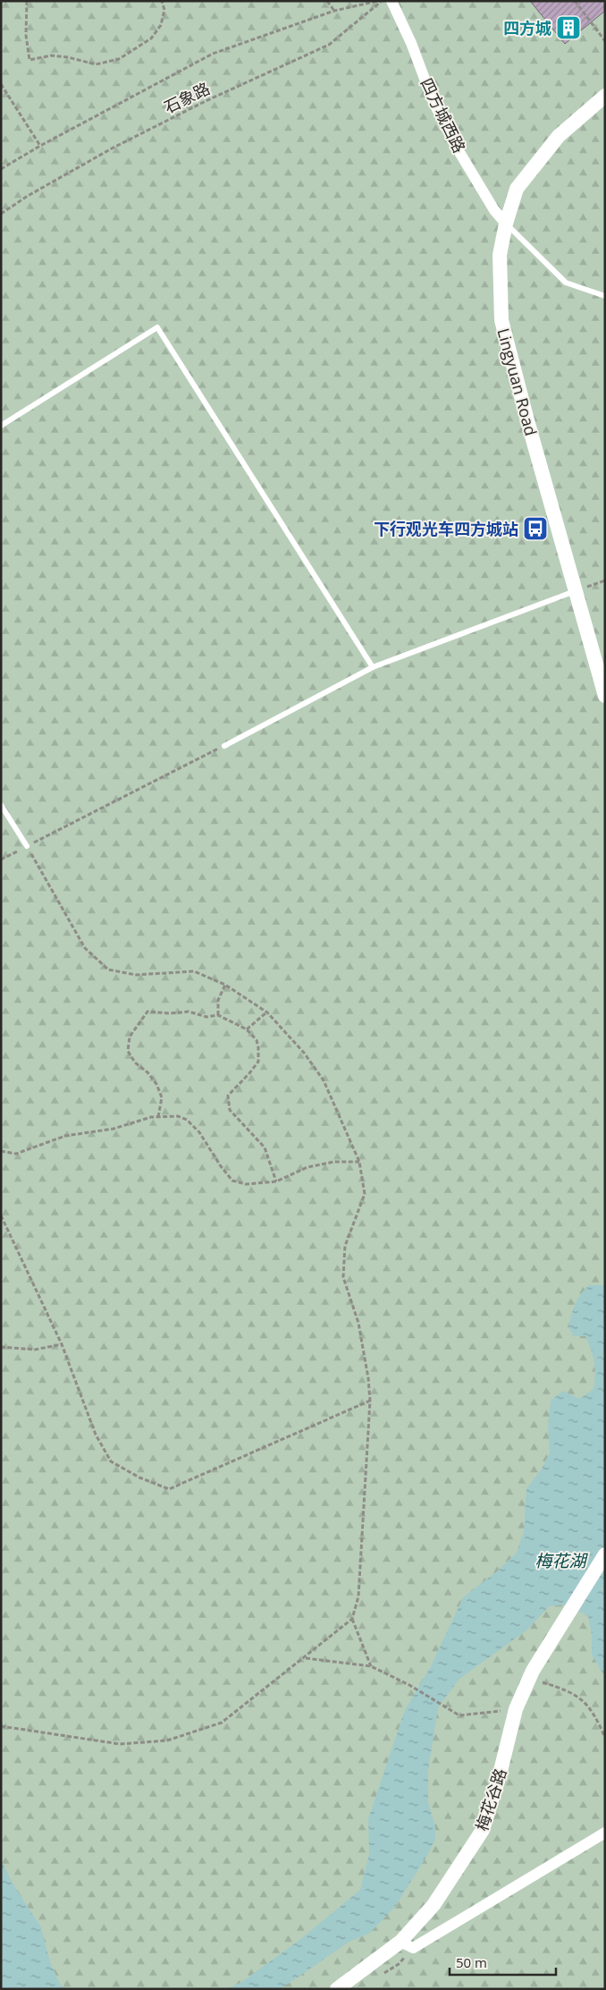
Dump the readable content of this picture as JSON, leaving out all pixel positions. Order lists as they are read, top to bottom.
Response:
{
  "streets": {
    "street": ["四方城西路", "Lingyuan Road", "梅花谷路"],
    "path": ["石象路"]
  },
  "crossings": [
    ["四方城西路", "Lingyuan Road"]
  ],
  "water": ["梅花湖"],
  "places": {
    "building": ["四方城"],
    "bus stop": ["下行观光车四方城站"]
  },
  "scale_bar": "50 m"
}
